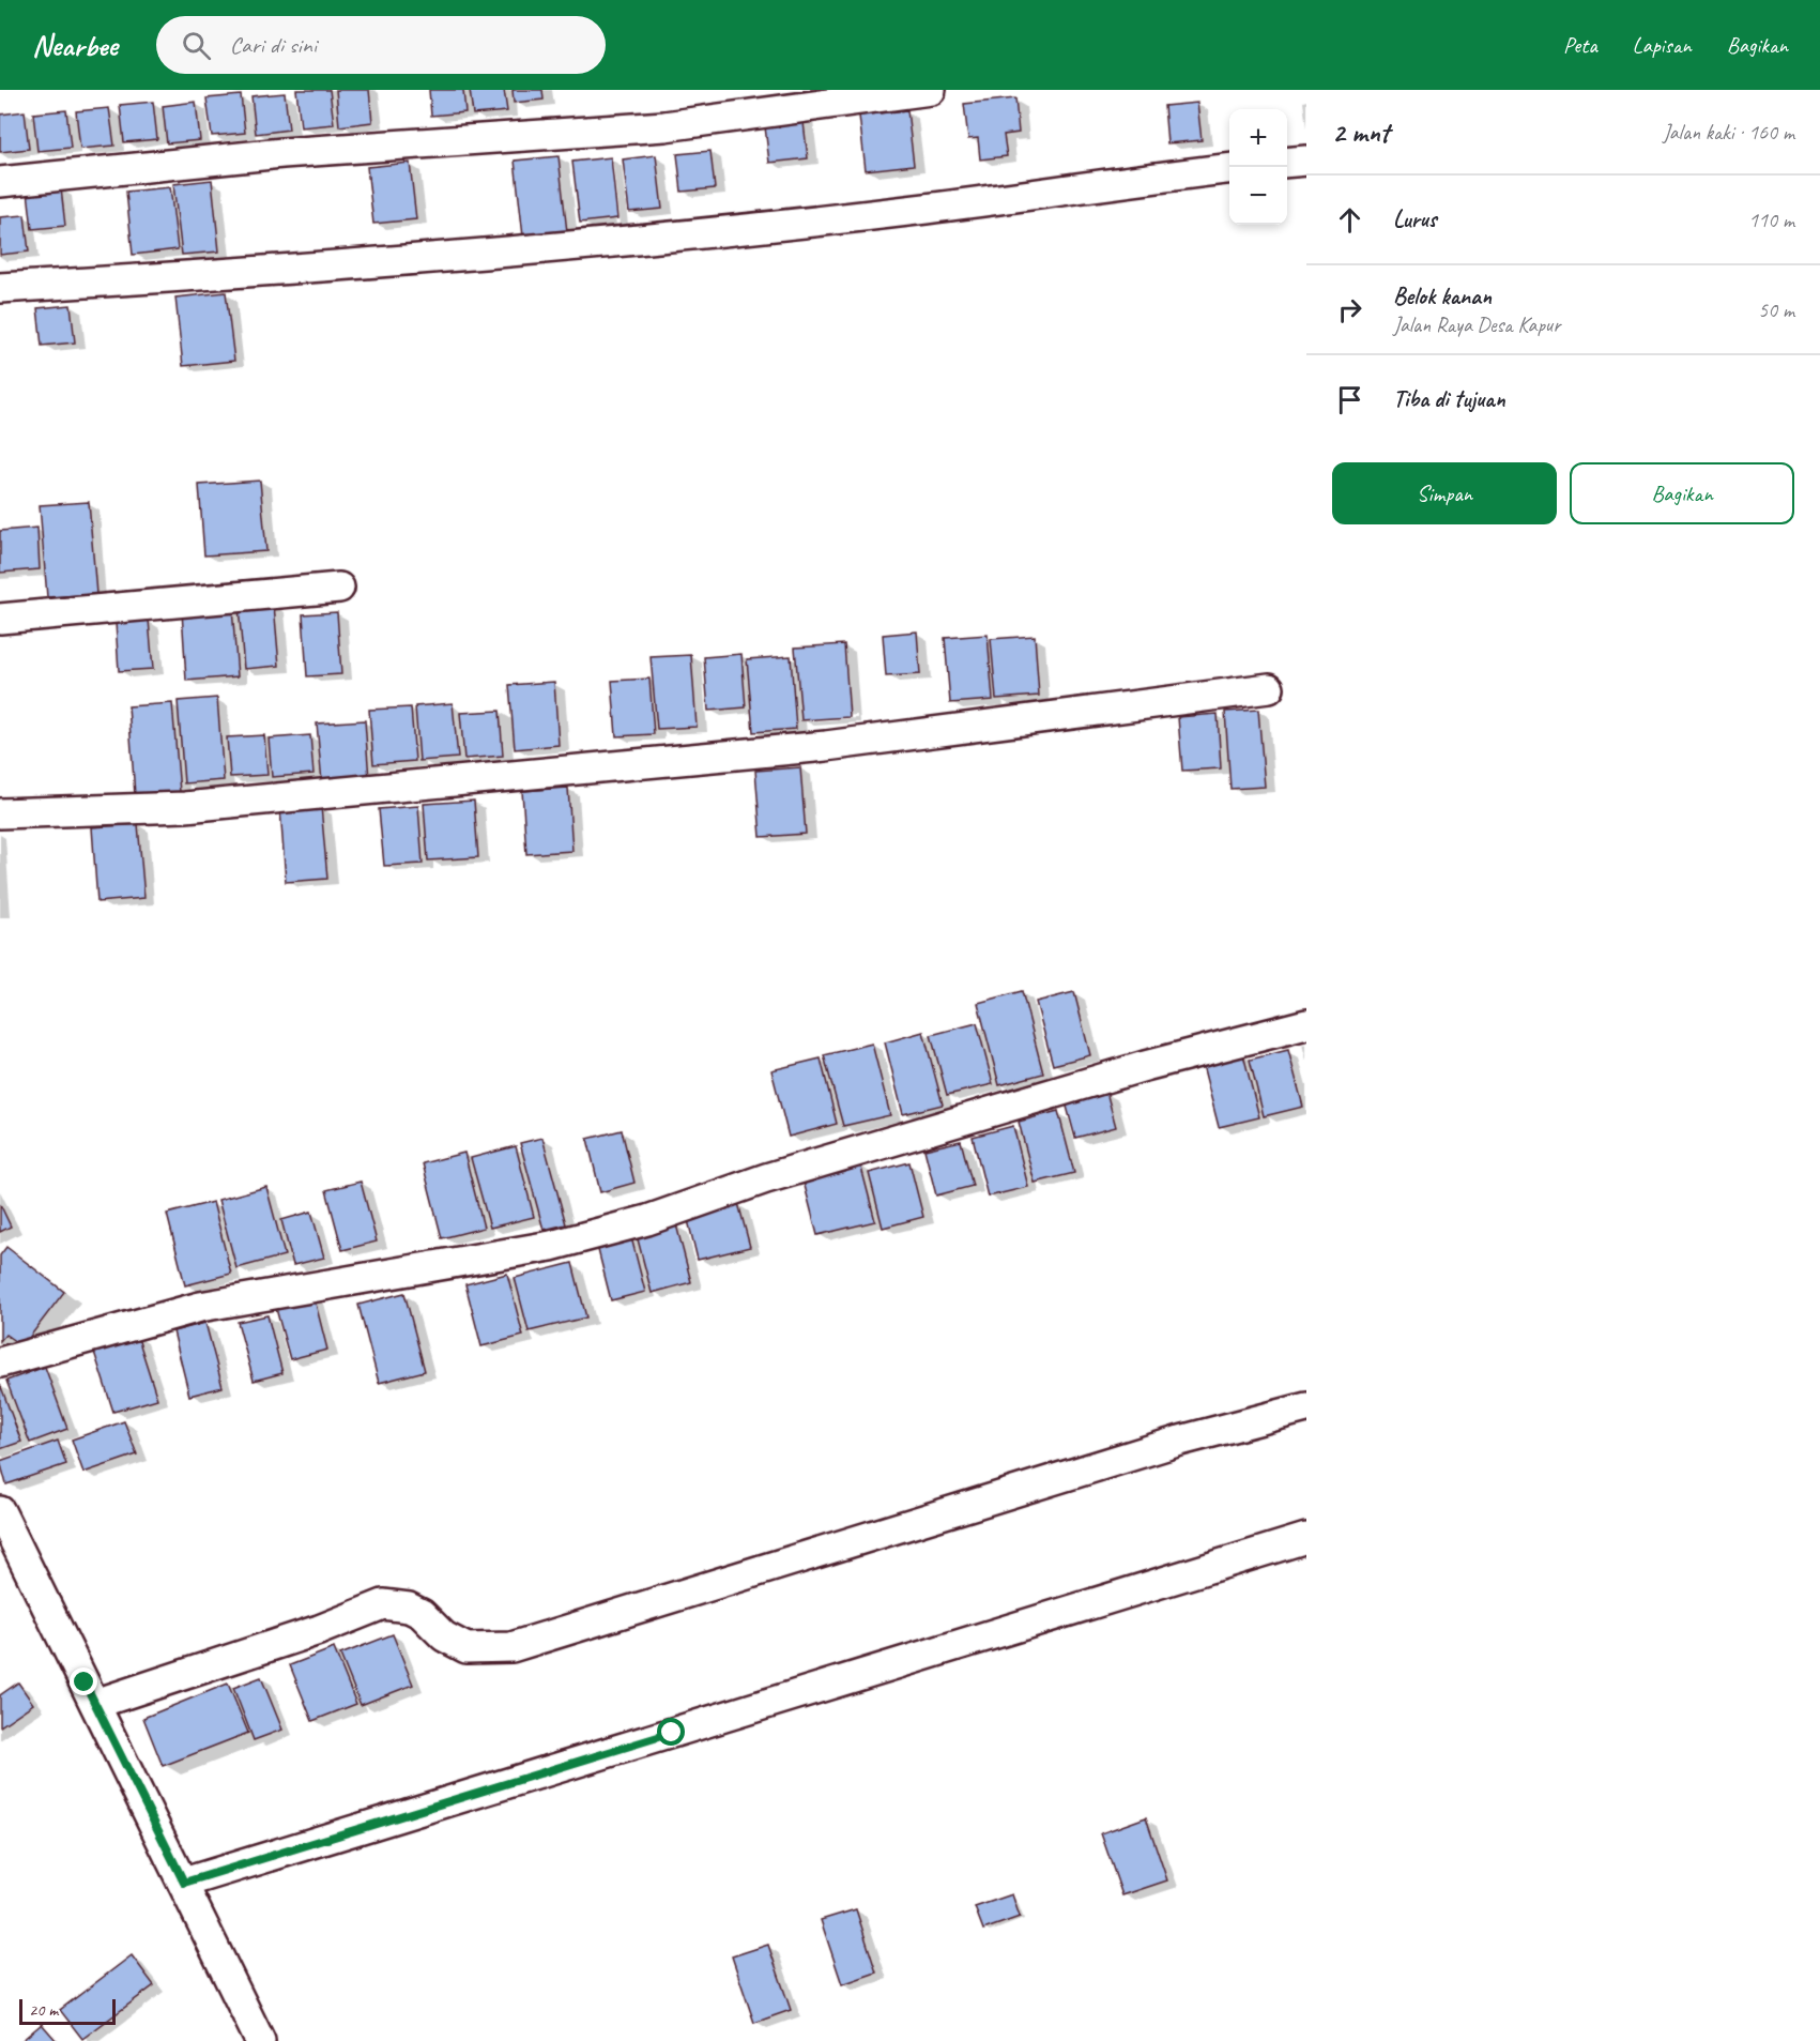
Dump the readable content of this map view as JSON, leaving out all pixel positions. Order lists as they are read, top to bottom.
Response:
{
  "scale_bar": "20 m",
  "page": {
    "header": "Nearbee",
    "search": "Cari di sini",
    "nav": ["Peta", "Lapisan", "Bagikan"],
    "heading": ["2 mnt", "Jalan kaki · 160 m"],
    "map_buttons": ["+", "−"],
    "list": [
      ["Lurus", "110 m"],
      ["Belok kanan", "Jalan Raya Desa Kapur", "50 m"],
      "Tiba di tujuan"
    ],
    "buttons": ["Simpan", "Bagikan"],
    "scale": "20 m"
  }
}
